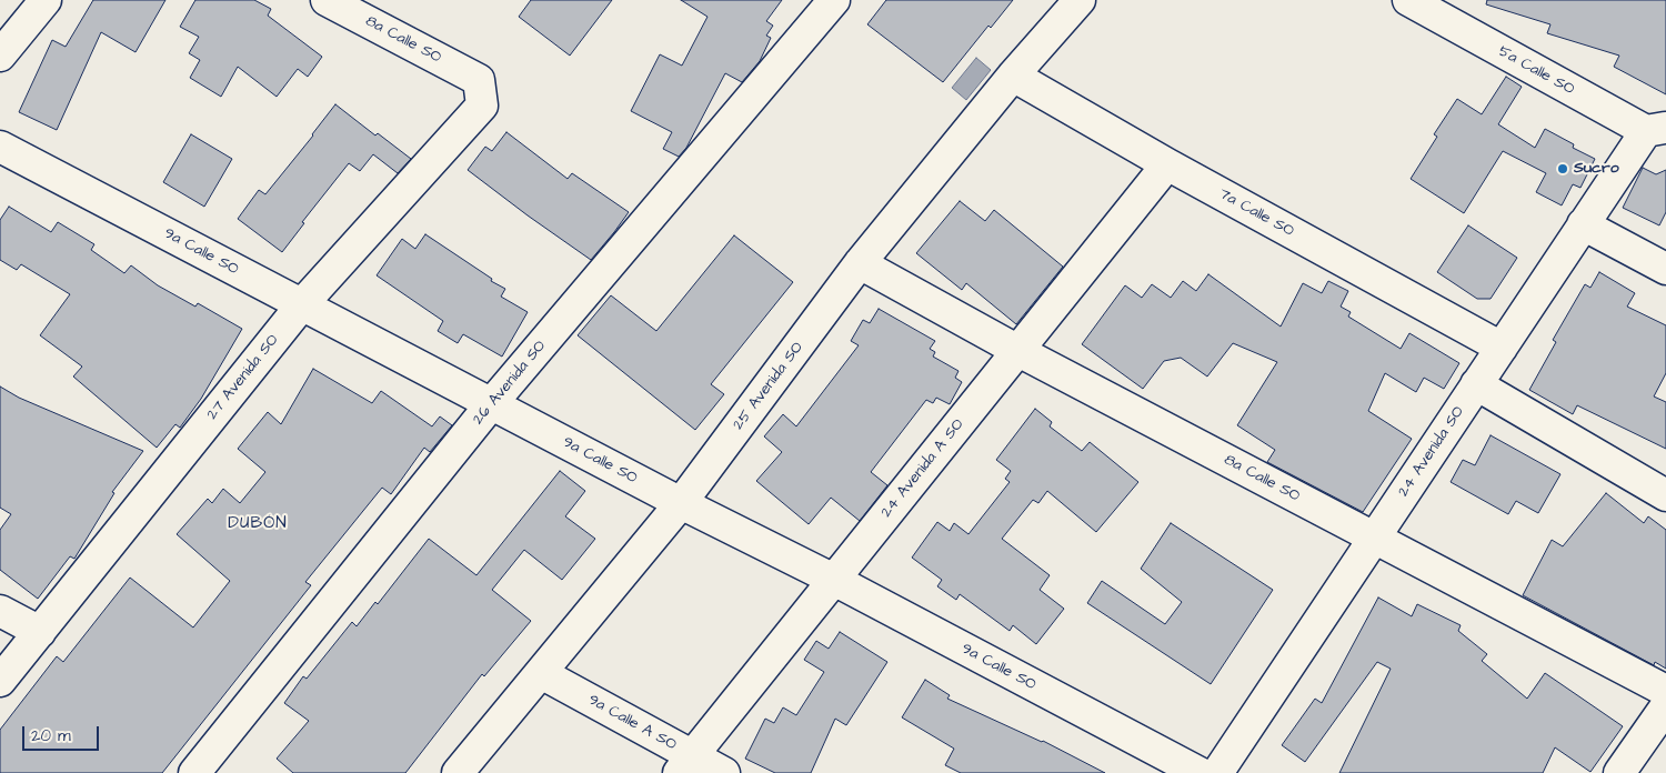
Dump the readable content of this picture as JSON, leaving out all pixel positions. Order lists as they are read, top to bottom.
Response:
{
  "streets": {
    "street": [
      "8a Calle SO",
      "5a Calle SO",
      "7a Calle SO",
      "9a Calle SO",
      "27 Avenida SO",
      "26 Avenida SO",
      "25 Avenida SO",
      "24 Avenida SO",
      "24 Avenida A SO",
      "9a Calle A SO"
    ]
  },
  "crossings": [
    ["8a Calle SO", "27 Avenida SO"],
    ["8a Calle SO", "25 Avenida SO"],
    ["8a Calle SO", "24 Avenida SO"],
    ["8a Calle SO", "24 Avenida A SO"],
    ["5a Calle SO", "24 Avenida SO"],
    ["7a Calle SO", "25 Avenida SO"],
    ["7a Calle SO", "24 Avenida SO"],
    ["7a Calle SO", "24 Avenida A SO"],
    ["9a Calle SO", "27 Avenida SO"],
    ["9a Calle SO", "26 Avenida SO"],
    ["9a Calle SO", "25 Avenida SO"],
    ["9a Calle SO", "24 Avenida A SO"],
    ["25 Avenida SO", "9a Calle A SO"],
    ["24 Avenida A SO", "9a Calle A SO"]
  ],
  "districts": ["DUBÓN"],
  "places": ["Sucro"],
  "scale_bar": "20 m"
}
